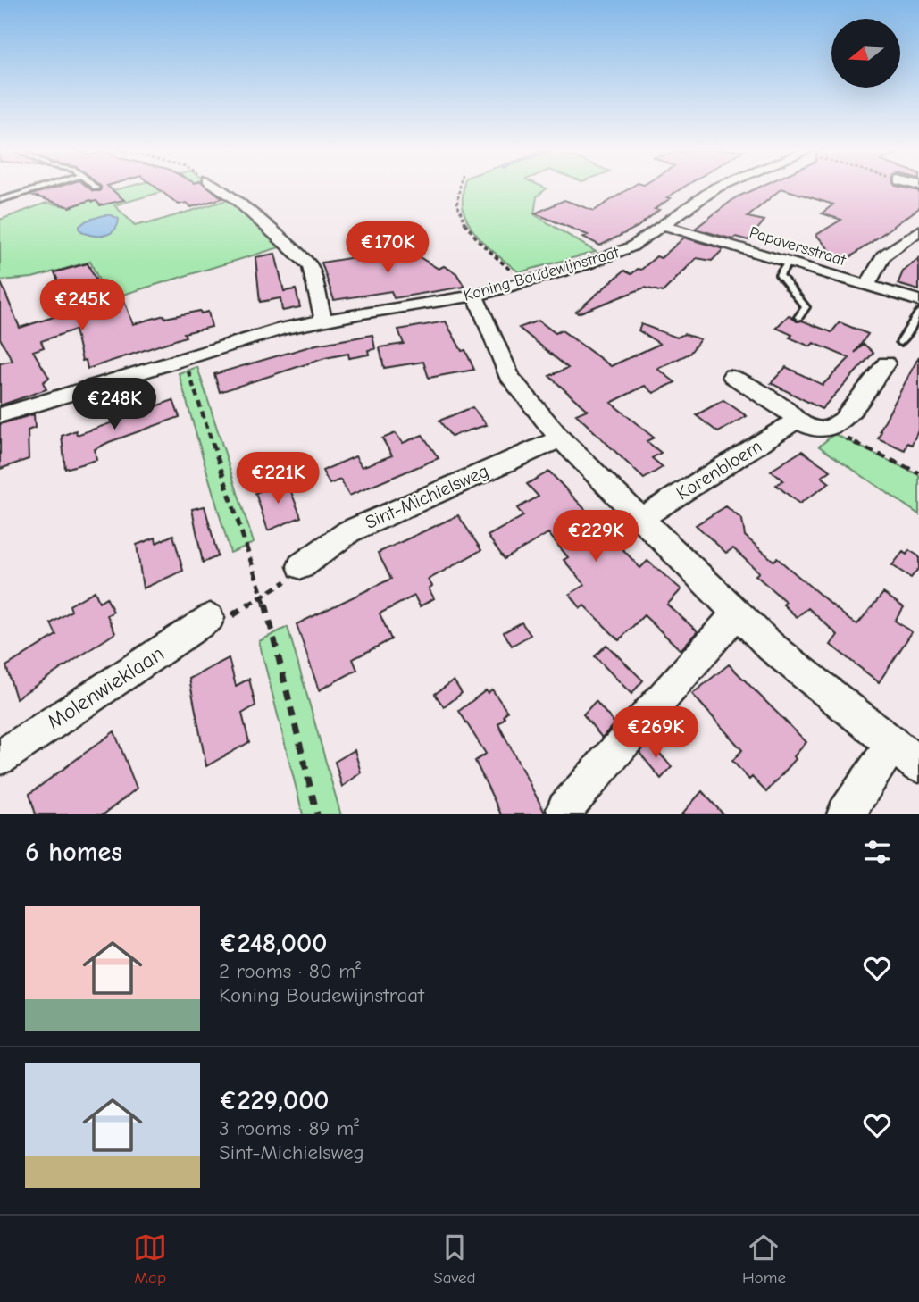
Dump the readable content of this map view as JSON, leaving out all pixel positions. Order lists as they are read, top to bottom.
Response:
{
  "streets": {
    "street": [
      "Papaversstraat",
      "Koning Boudewijnstraat",
      "Korenbloem",
      "Sint-Michielsweg",
      "Molenwieklaan"
    ]
  },
  "crossings": [
    ["Papaversstraat", "Koning Boudewijnstraat"]
  ],
  "north": "left",
  "page": {
    "price": [
      "€170K",
      "€245K",
      "€248K",
      "€221K",
      "€229K",
      "€269K"
    ],
    "heading": "6 homes",
    "list": [
      {
        "name": "€248,000",
        "note": "2 rooms · 80 m² · Koning Boudewijnstraat"
      },
      {
        "name": "€229,000",
        "note": "3 rooms · 89 m² · Sint-Michielsweg"
      }
    ],
    "tabs": ["Map", "Saved", "Home"]
  }
}
